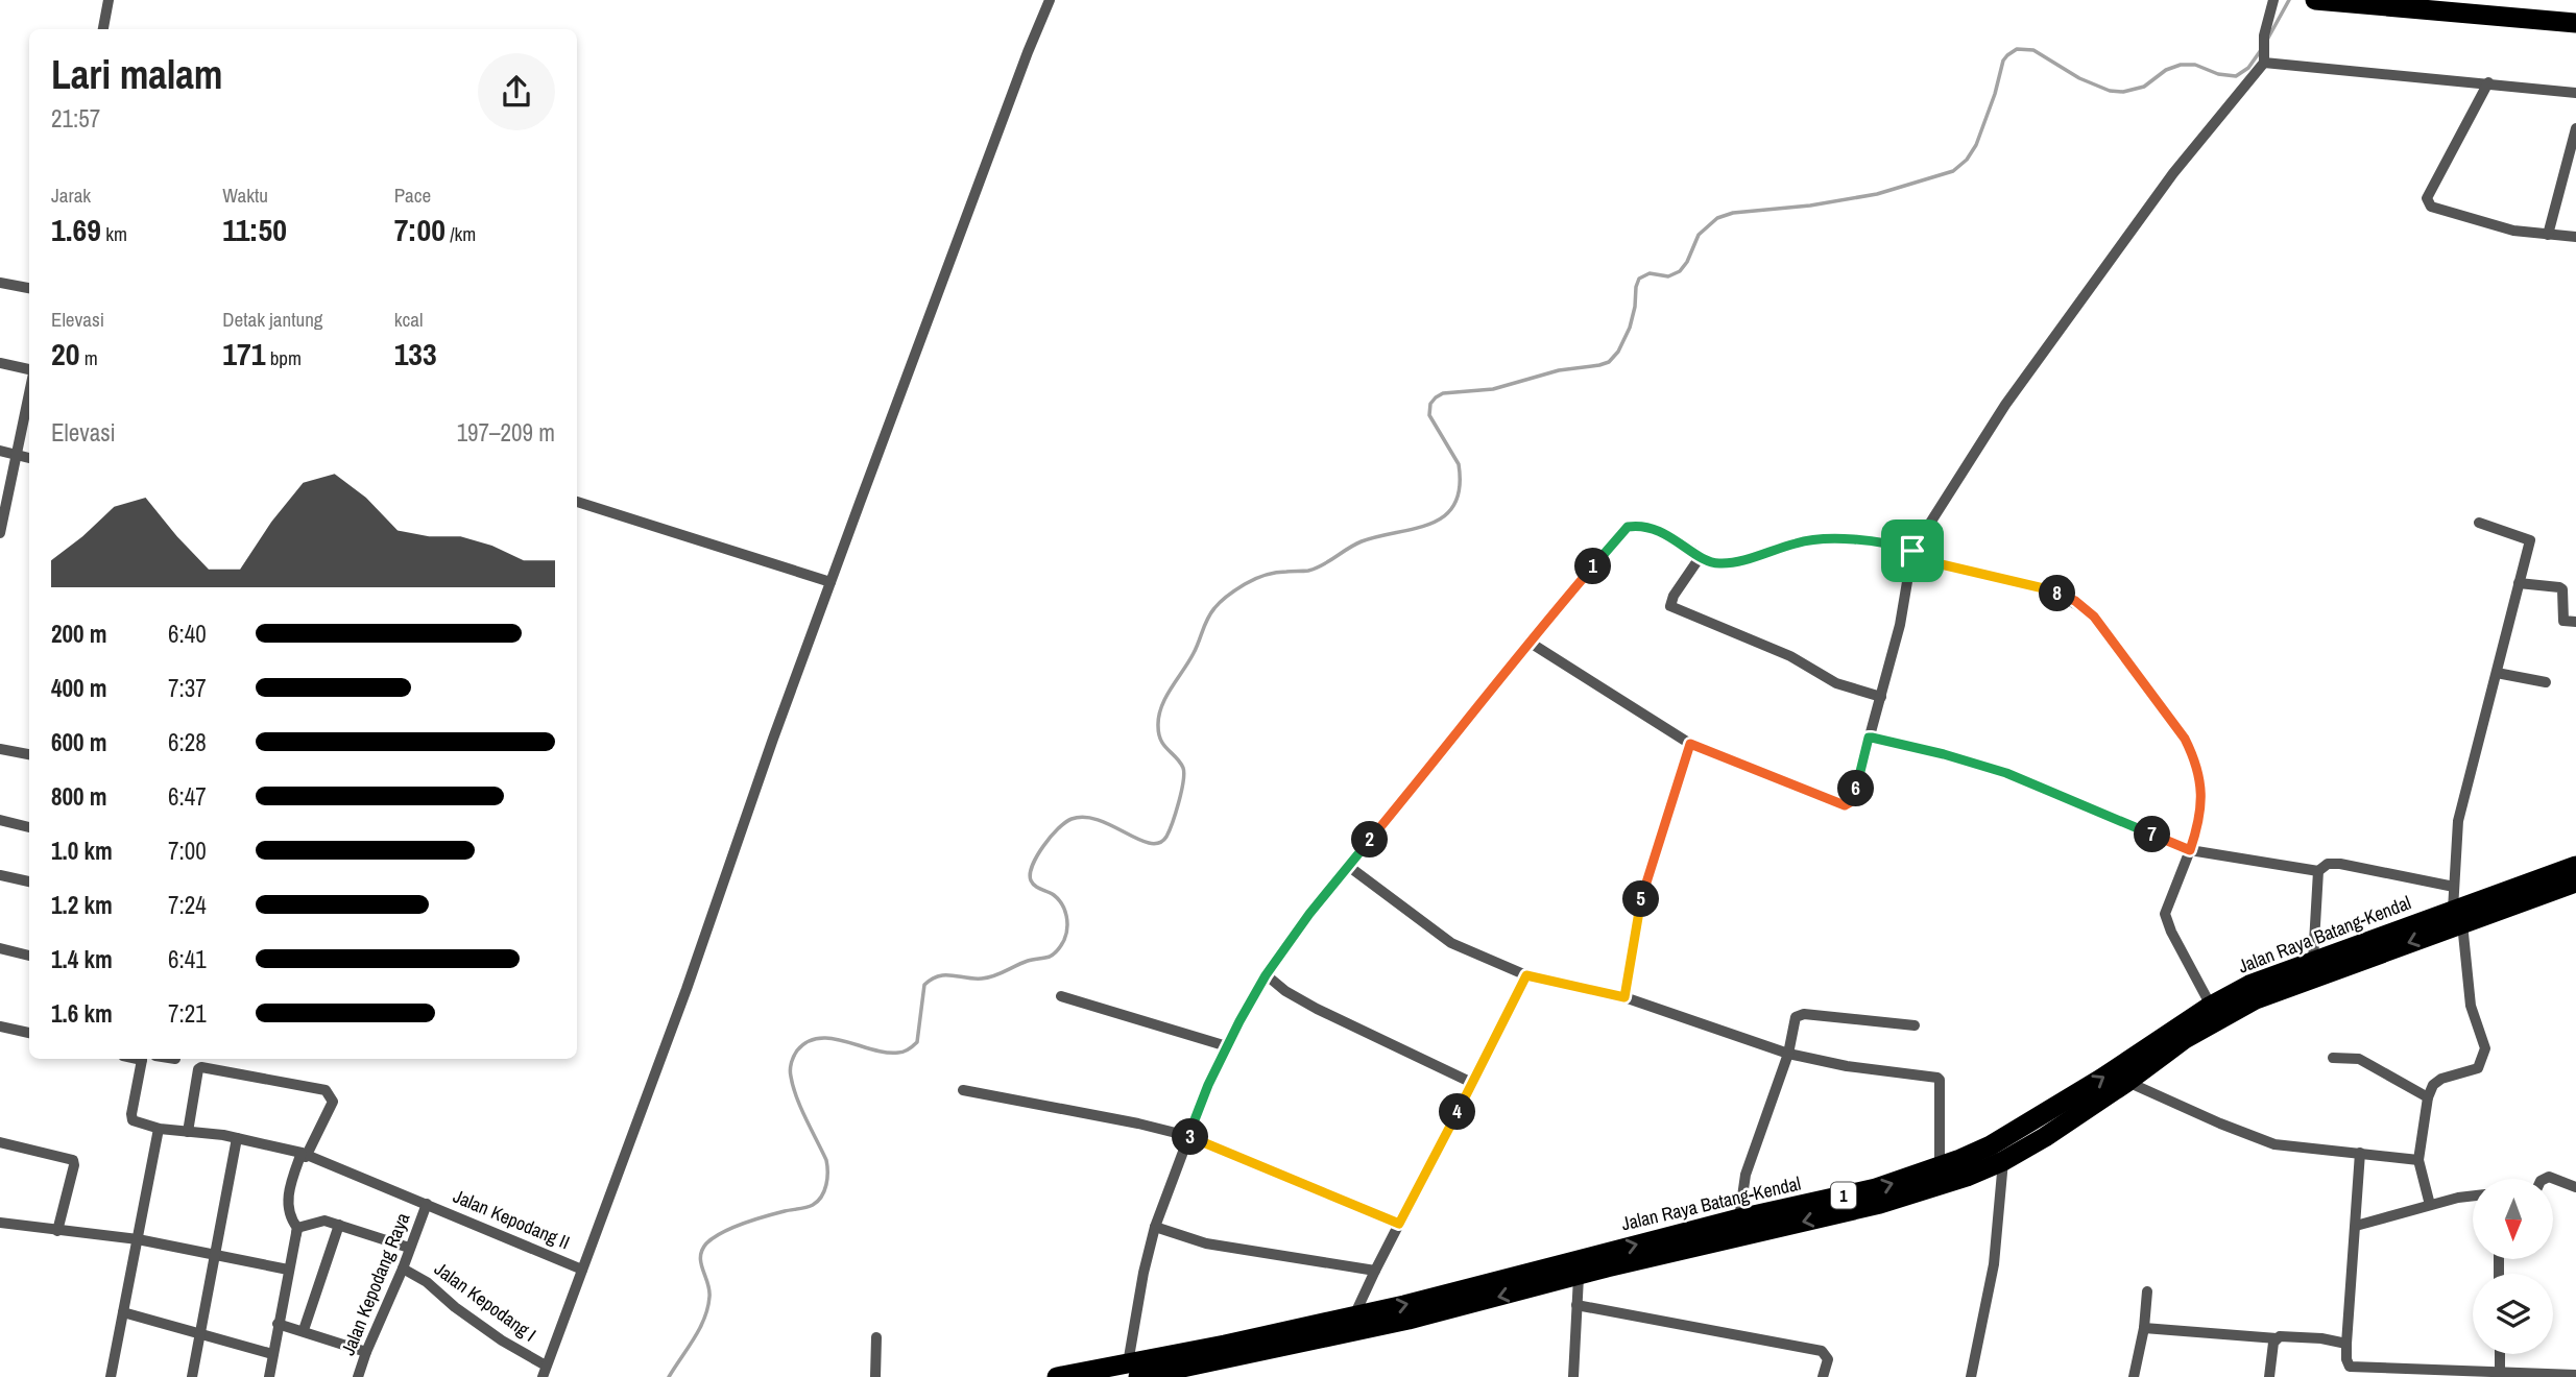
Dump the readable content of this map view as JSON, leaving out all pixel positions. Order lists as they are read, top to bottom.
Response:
{
  "streets": {
    "highway": ["Jalan Raya Batang-Kendal", "1"],
    "street": ["Jalan Kepodang II", "Jalan Kepodang Raya", "Jalan Kepodang I"]
  },
  "crossings": [
    ["Jalan Kepodang II", "Jalan Kepodang Raya"],
    ["Jalan Kepodang Raya", "Jalan Kepodang I"]
  ],
  "north": "bottom",
  "page": {
    "heading": ["Lari malam", "21:57"],
    "stats": [
      ["Jarak", "1.69 km"],
      ["Waktu", "11:50"],
      ["Pace", "7:00 /km"],
      ["Elevasi", "20 m"],
      ["Detak jantung", "171 bpm"],
      ["kcal", "133"]
    ],
    "chart": ["Elevasi", "197–209 m"],
    "pins": [
      "1",
      "8",
      "6",
      "7",
      "2",
      "5",
      "4",
      "3"
    ],
    "list": [
      {
        "name": "200 m",
        "note": "6:40"
      },
      {
        "name": "400 m",
        "note": "7:37"
      },
      {
        "name": "600 m",
        "note": "6:28"
      },
      {
        "name": "800 m",
        "note": "6:47"
      },
      {
        "name": "1.0 km",
        "note": "7:00"
      },
      {
        "name": "1.2 km",
        "note": "7:24"
      },
      {
        "name": "1.4 km",
        "note": "6:41"
      },
      {
        "name": "1.6 km",
        "note": "7:21"
      }
    ]
  }
}
